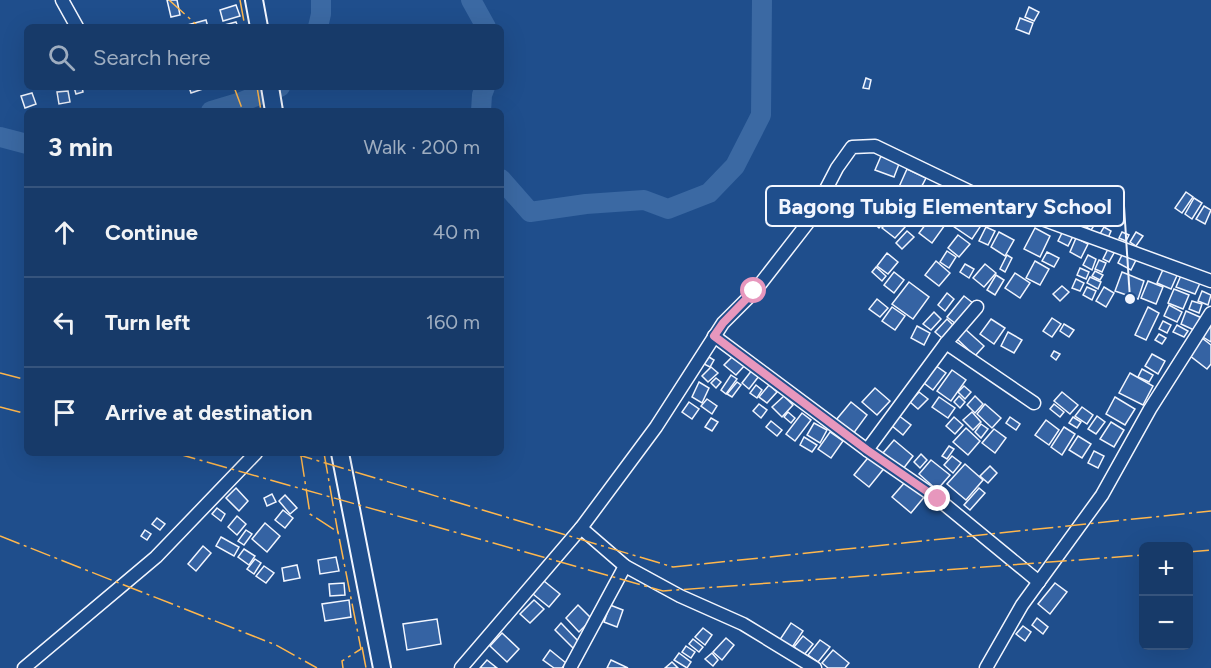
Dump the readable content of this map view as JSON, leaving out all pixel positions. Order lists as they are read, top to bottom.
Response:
{
  "places": ["Bagong Tubig Elementary School"],
  "page": {
    "search": "Search here",
    "heading": ["3 min", "Walk · 200 m"],
    "list": [
      ["Continue", "40 m"],
      ["Turn left", "160 m"],
      "Arrive at destination"
    ],
    "map_buttons": ["+", "−"]
  }
}
